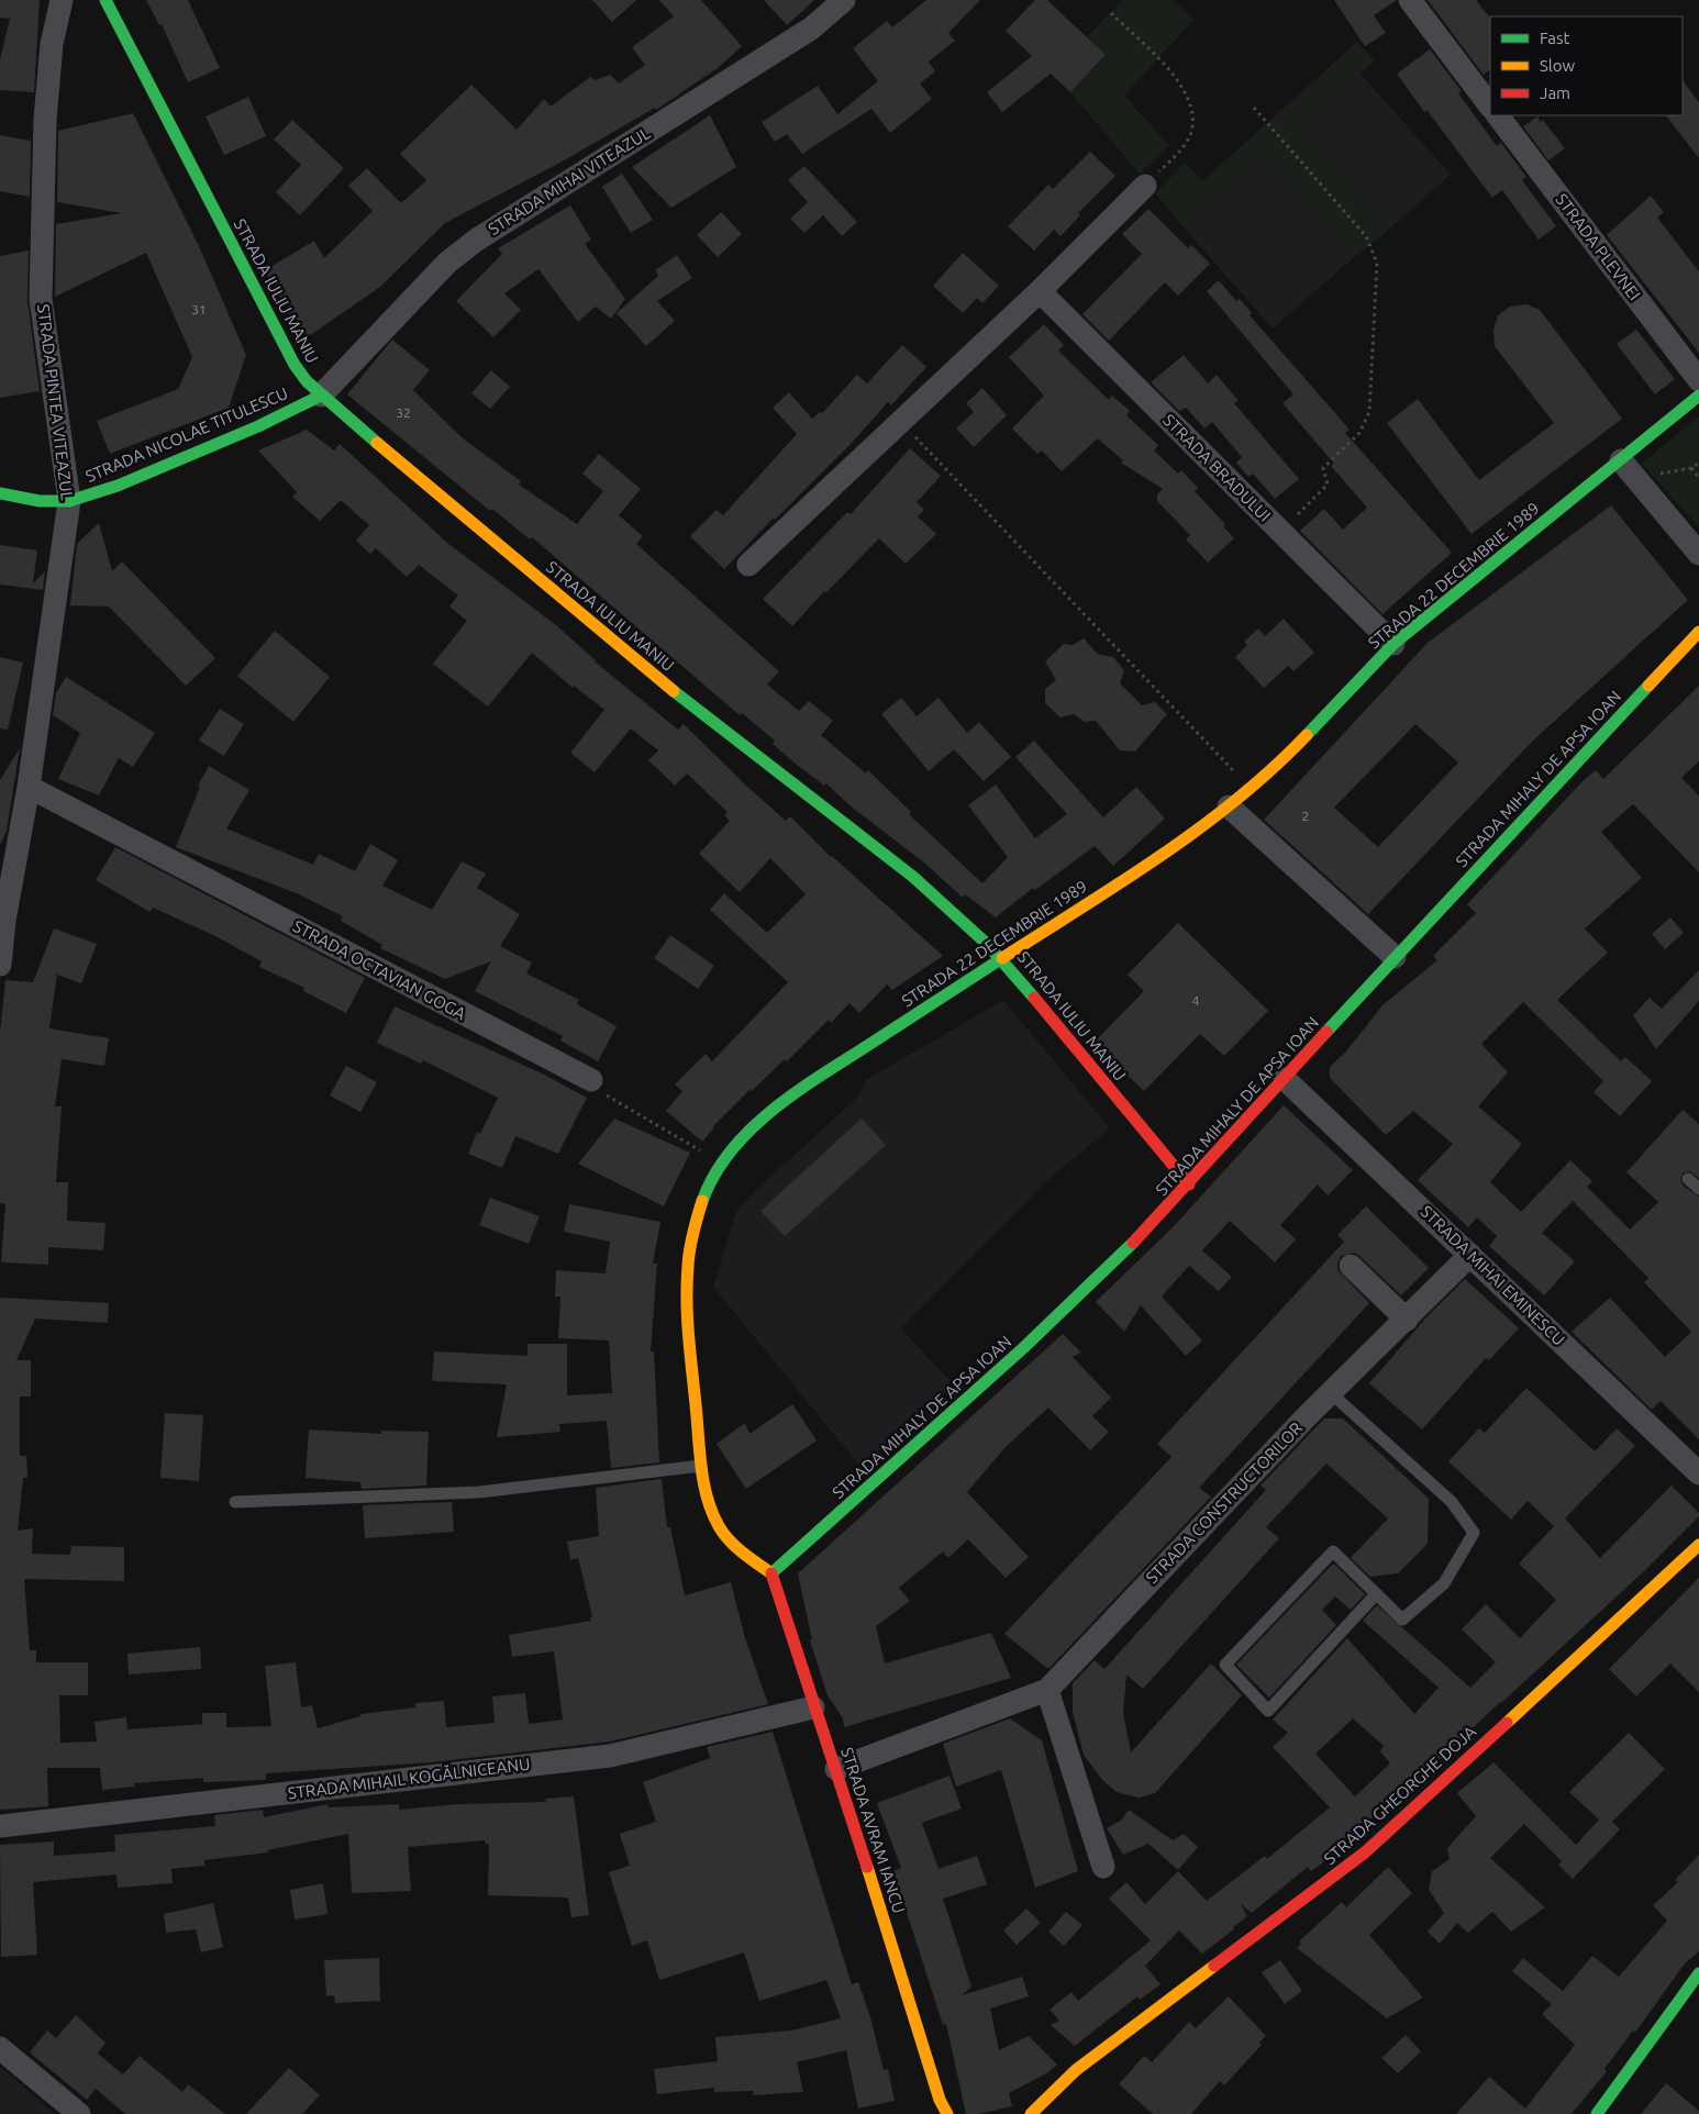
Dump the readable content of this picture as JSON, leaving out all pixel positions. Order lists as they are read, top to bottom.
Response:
{
  "streets": {
    "main road": [
      "STRADA IULIU MANIU",
      "STRADA NICOLAE TITULESCU",
      "STRADA 22 DECEMBRIE 1989",
      "STRADA MIHALY DE APSA IOAN",
      "STRADA GHEORGHE DOJA",
      "STRADA AVRAM IANCU"
    ],
    "street": [
      "STRADA MIHAI VITEAZUL",
      "STRADA PLEVNEI",
      "STRADA PINTEA VITEAZUL",
      "STRADA BRADULUI",
      "STRADA OCTAVIAN GOGA",
      "STRADA MIHAI EMINESCU",
      "STRADA CONSTRUCTORILOR",
      "STRADA MIHAIL KOGĂLNICEANU"
    ]
  },
  "crossings": [
    ["STRADA MIHAI VITEAZUL", "STRADA IULIU MANIU"],
    ["STRADA MIHAI VITEAZUL", "STRADA NICOLAE TITULESCU"],
    ["STRADA IULIU MANIU", "STRADA NICOLAE TITULESCU"],
    ["STRADA IULIU MANIU", "STRADA 22 DECEMBRIE 1989"],
    ["STRADA IULIU MANIU", "STRADA MIHALY DE APSA IOAN"],
    ["STRADA PINTEA VITEAZUL", "STRADA NICOLAE TITULESCU"],
    ["STRADA PINTEA VITEAZUL", "STRADA OCTAVIAN GOGA"],
    ["STRADA BRADULUI", "STRADA 22 DECEMBRIE 1989"],
    ["STRADA 22 DECEMBRIE 1989", "STRADA MIHALY DE APSA IOAN"],
    ["STRADA 22 DECEMBRIE 1989", "STRADA AVRAM IANCU"],
    ["STRADA MIHALY DE APSA IOAN", "STRADA MIHAI EMINESCU"],
    ["STRADA MIHALY DE APSA IOAN", "STRADA AVRAM IANCU"],
    ["STRADA MIHAI EMINESCU", "STRADA CONSTRUCTORILOR"],
    ["STRADA CONSTRUCTORILOR", "STRADA AVRAM IANCU"],
    ["STRADA MIHAIL KOGĂLNICEANU", "STRADA AVRAM IANCU"]
  ],
  "house_numbers": [
    "31",
    "32",
    "2",
    "4"
  ],
  "legend": ["Fast", "Slow", "Jam"]
}
